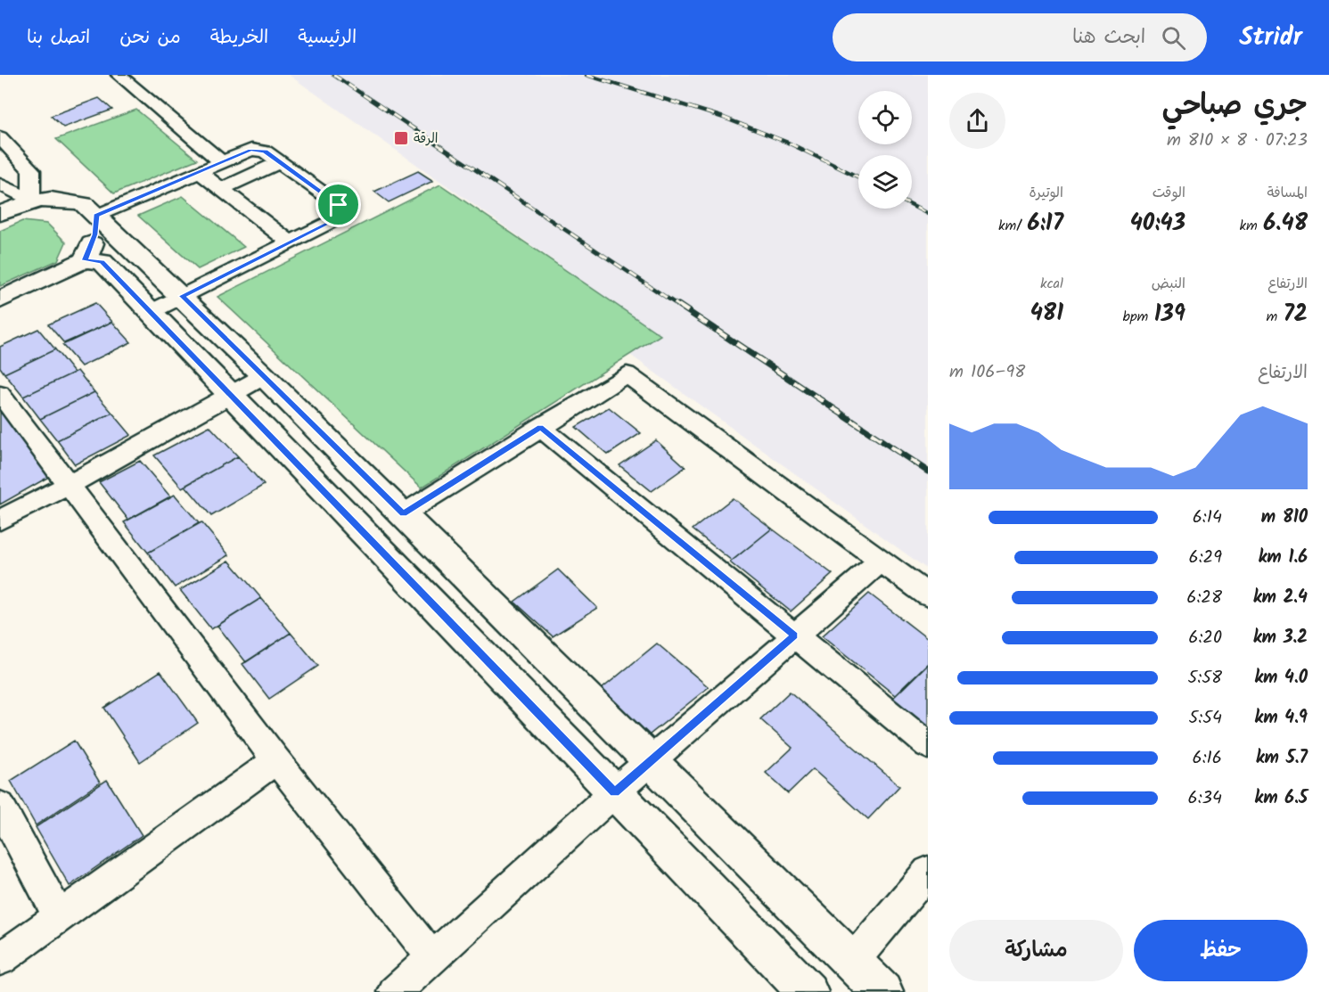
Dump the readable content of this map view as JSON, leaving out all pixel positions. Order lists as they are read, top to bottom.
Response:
{
  "places": {
    "transit": ["الرقة"]
  },
  "page": {
    "header": "Stridr",
    "search": "ابحث هنا",
    "nav": [
      "الرئيسية",
      "الخريطة",
      "من نحن",
      "اتصل بنا"
    ],
    "heading": ["جري صباحي", "07:23 · 8 × 810 m"],
    "stats": [
      ["المسافة", "6.48 km"],
      ["الوقت", "40:43"],
      ["الوتيرة", "6:17 /km"],
      ["الارتفاع", "72 m"],
      ["النبض", "139 bpm"],
      ["kcal", "481"]
    ],
    "chart": ["الارتفاع", "98–106 m"],
    "list": [
      {
        "name": "810 m",
        "note": "6:14"
      },
      {
        "name": "1.6 km",
        "note": "6:29"
      },
      {
        "name": "2.4 km",
        "note": "6:28"
      },
      {
        "name": "3.2 km",
        "note": "6:20"
      },
      {
        "name": "4.0 km",
        "note": "5:58"
      },
      {
        "name": "4.9 km",
        "note": "5:54"
      },
      {
        "name": "5.7 km",
        "note": "6:16"
      },
      {
        "name": "6.5 km",
        "note": "6:34"
      }
    ],
    "buttons": ["حفظ", "مشاركة"]
  }
}
